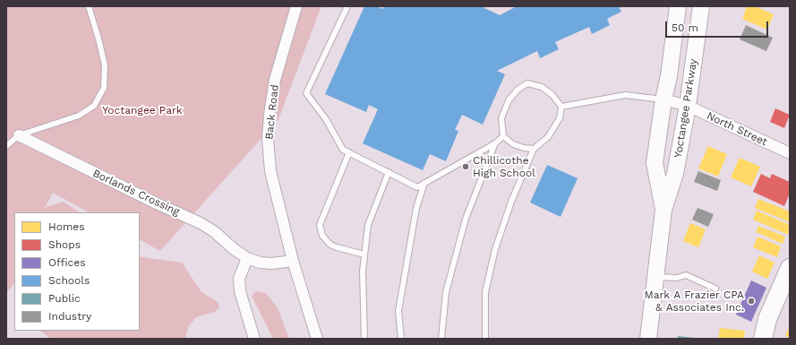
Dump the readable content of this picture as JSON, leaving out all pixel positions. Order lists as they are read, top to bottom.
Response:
{
  "streets": {
    "street": [
      "Yoctangee Parkway",
      "Back Road",
      "North Street",
      "Borlands Crossing"
    ]
  },
  "crossings": [
    ["Yoctangee Parkway", "North Street"],
    ["Back Road", "Borlands Crossing"]
  ],
  "parks": ["Yoctangee Park"],
  "places": ["Chillicothe High School", "Mark A Frazier CPA & Associates Inc."],
  "legend": [
    "Homes",
    "Shops",
    "Offices",
    "Schools",
    "Public",
    "Industry"
  ],
  "scale_bar": "50 m"
}
